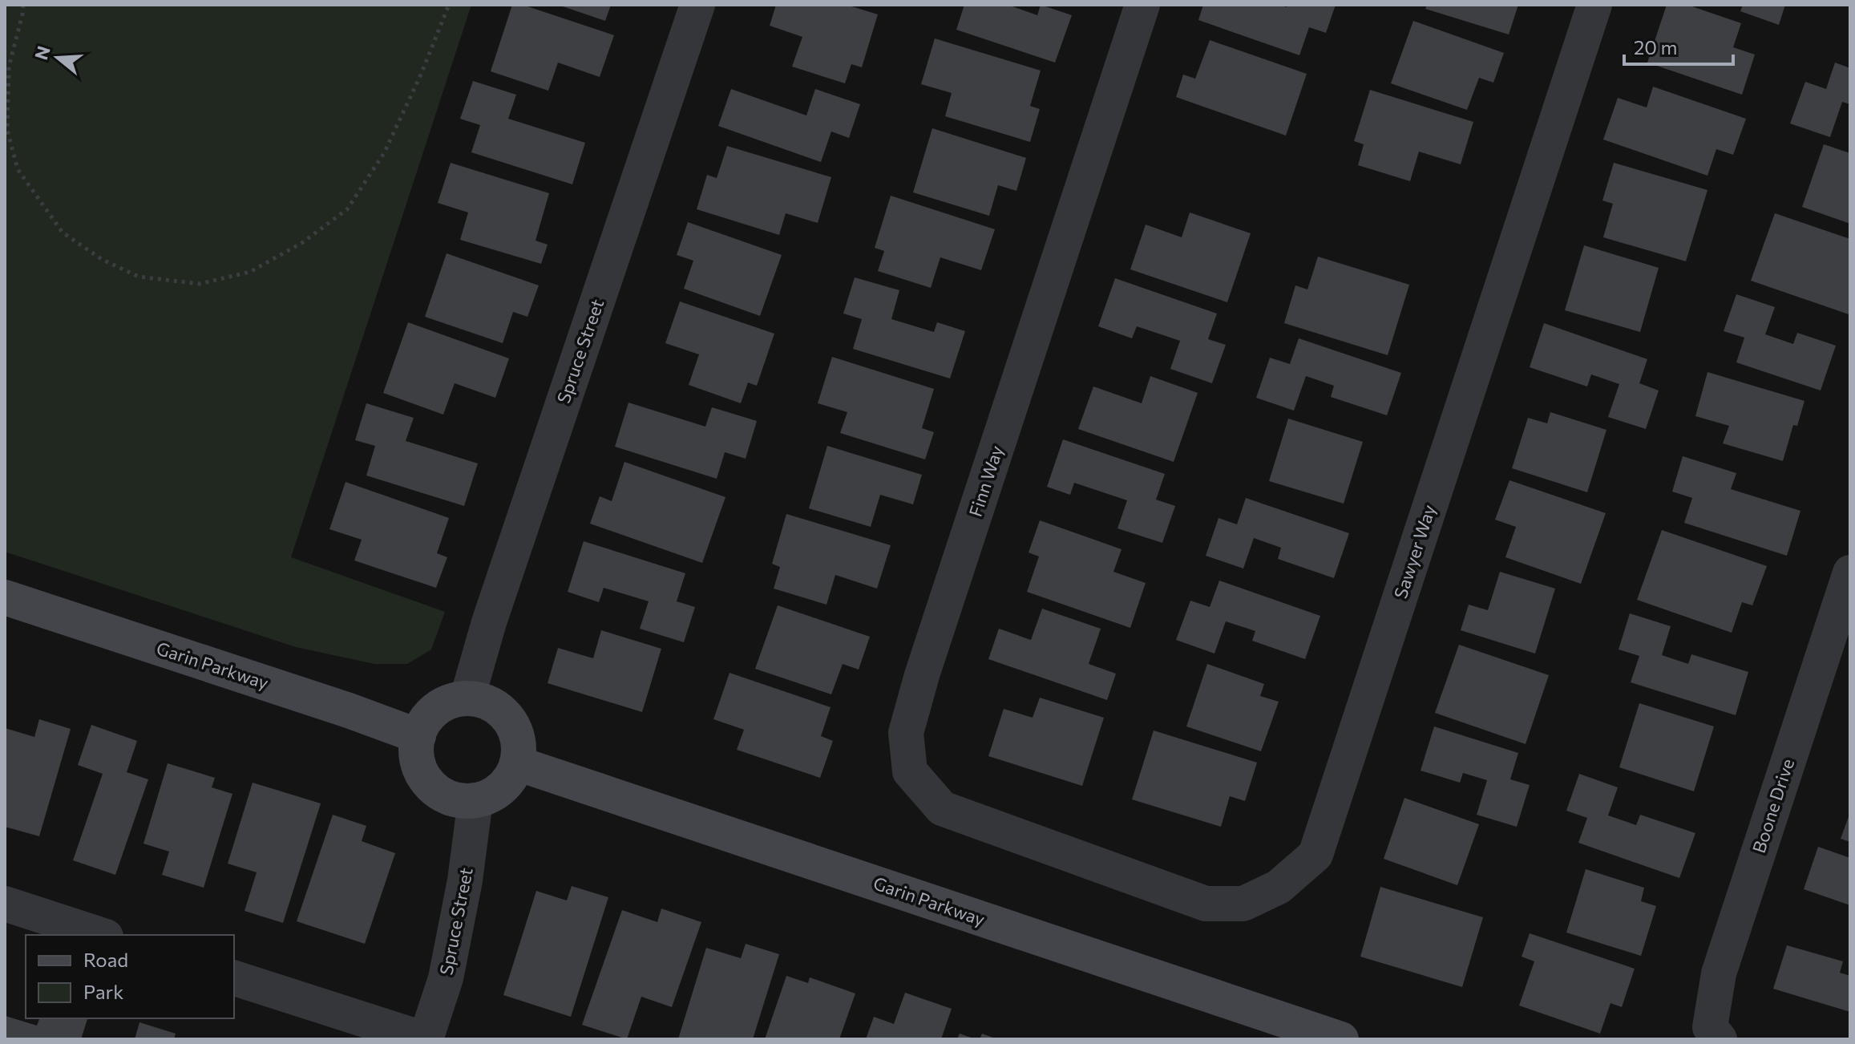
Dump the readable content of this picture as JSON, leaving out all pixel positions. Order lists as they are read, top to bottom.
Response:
{
  "streets": {
    "street": [
      "Spruce Street",
      "Finn Way",
      "Sawyer Way",
      "Garin Parkway",
      "Boone Drive"
    ]
  },
  "crossings": [
    ["Spruce Street", "Garin Parkway"],
    ["Finn Way", "Sawyer Way"]
  ],
  "legend": ["Road", "Park"],
  "scale_bar": "20 m",
  "north": "left"
}
